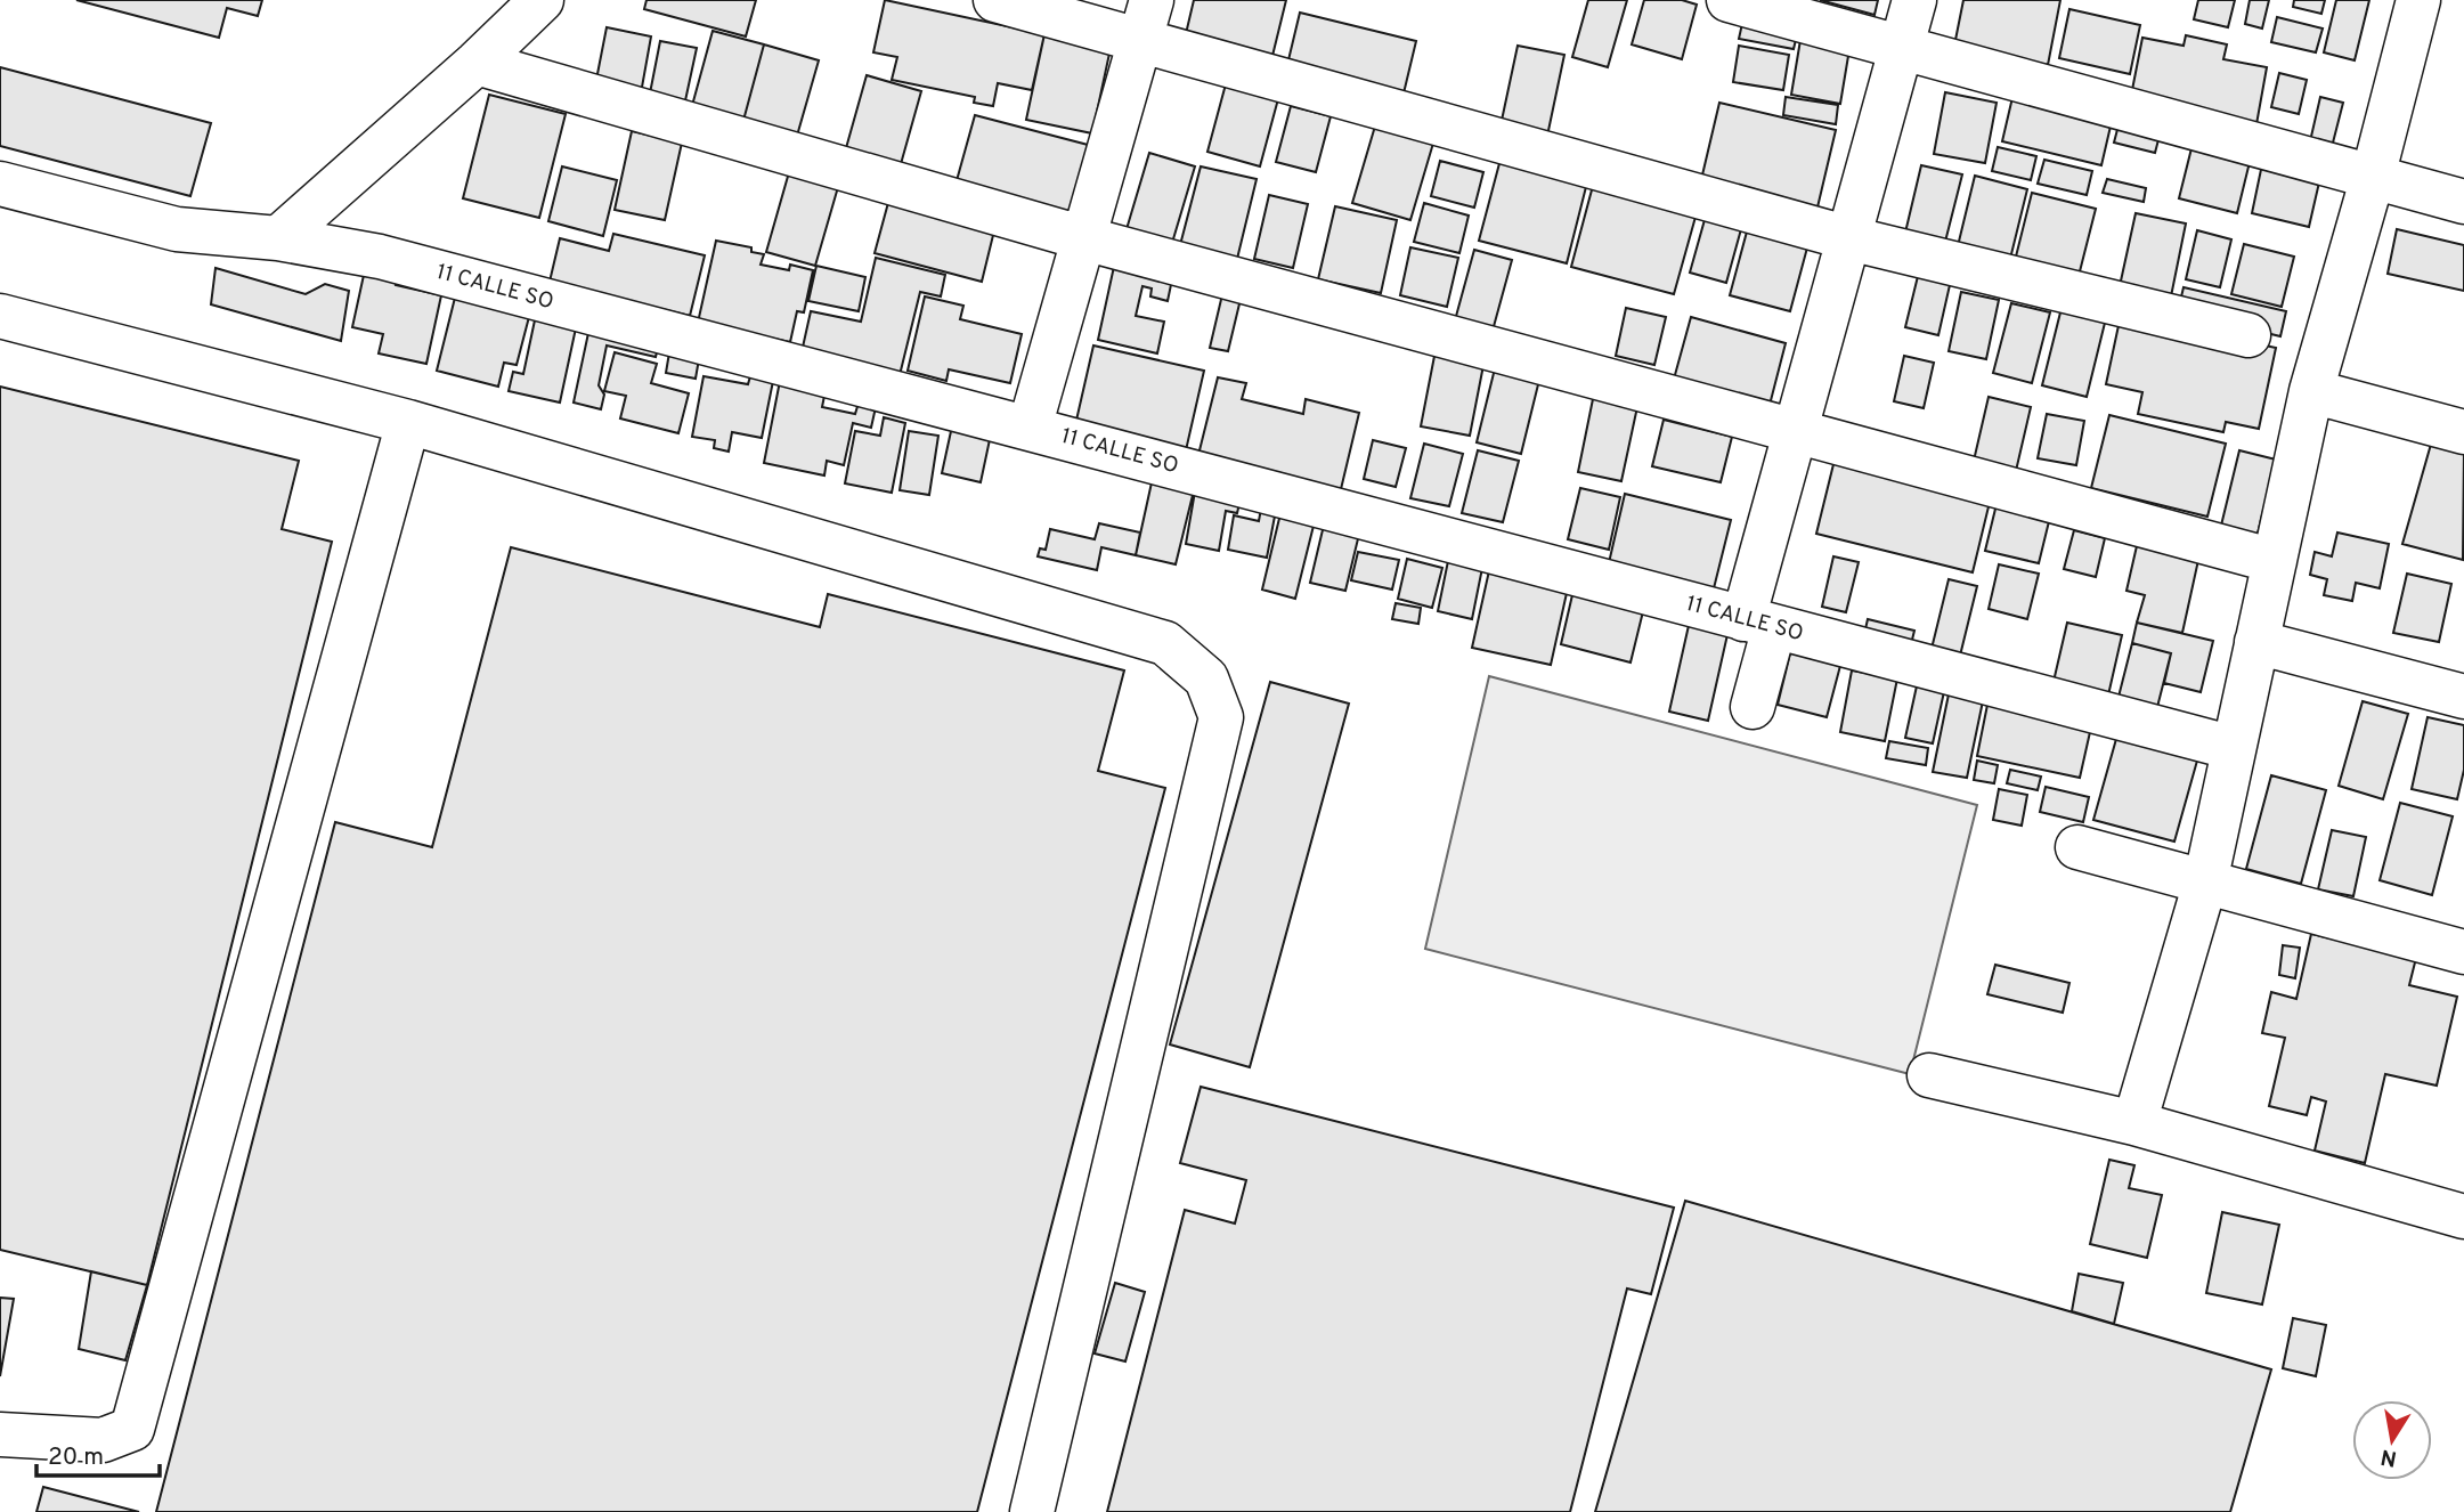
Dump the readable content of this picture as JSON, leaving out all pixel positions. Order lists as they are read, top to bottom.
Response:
{
  "streets": {
    "street": ["11 CALLE SO"]
  },
  "scale_bar": "20 m",
  "north": "bottom"
}
